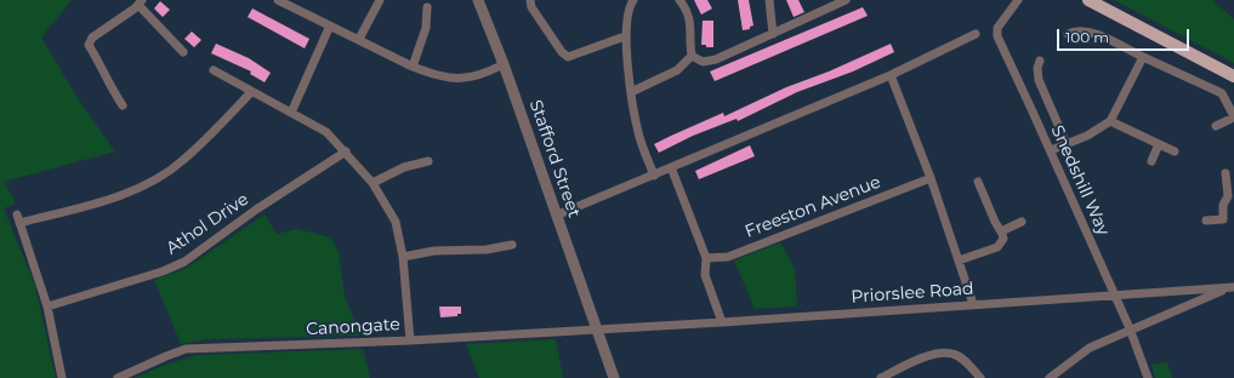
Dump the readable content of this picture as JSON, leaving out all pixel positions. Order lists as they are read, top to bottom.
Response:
{
  "streets": {
    "street": [
      "Stafford Street",
      "Snedshill Way",
      "Freeston Avenue",
      "Athol Drive",
      "Priorslee Road",
      "Canongate"
    ]
  },
  "crossings": [
    ["Stafford Street", "Priorslee Road"],
    ["Stafford Street", "Canongate"],
    ["Snedshill Way", "Priorslee Road"],
    ["Priorslee Road", "Canongate"]
  ],
  "scale_bar": "100 m"
}
